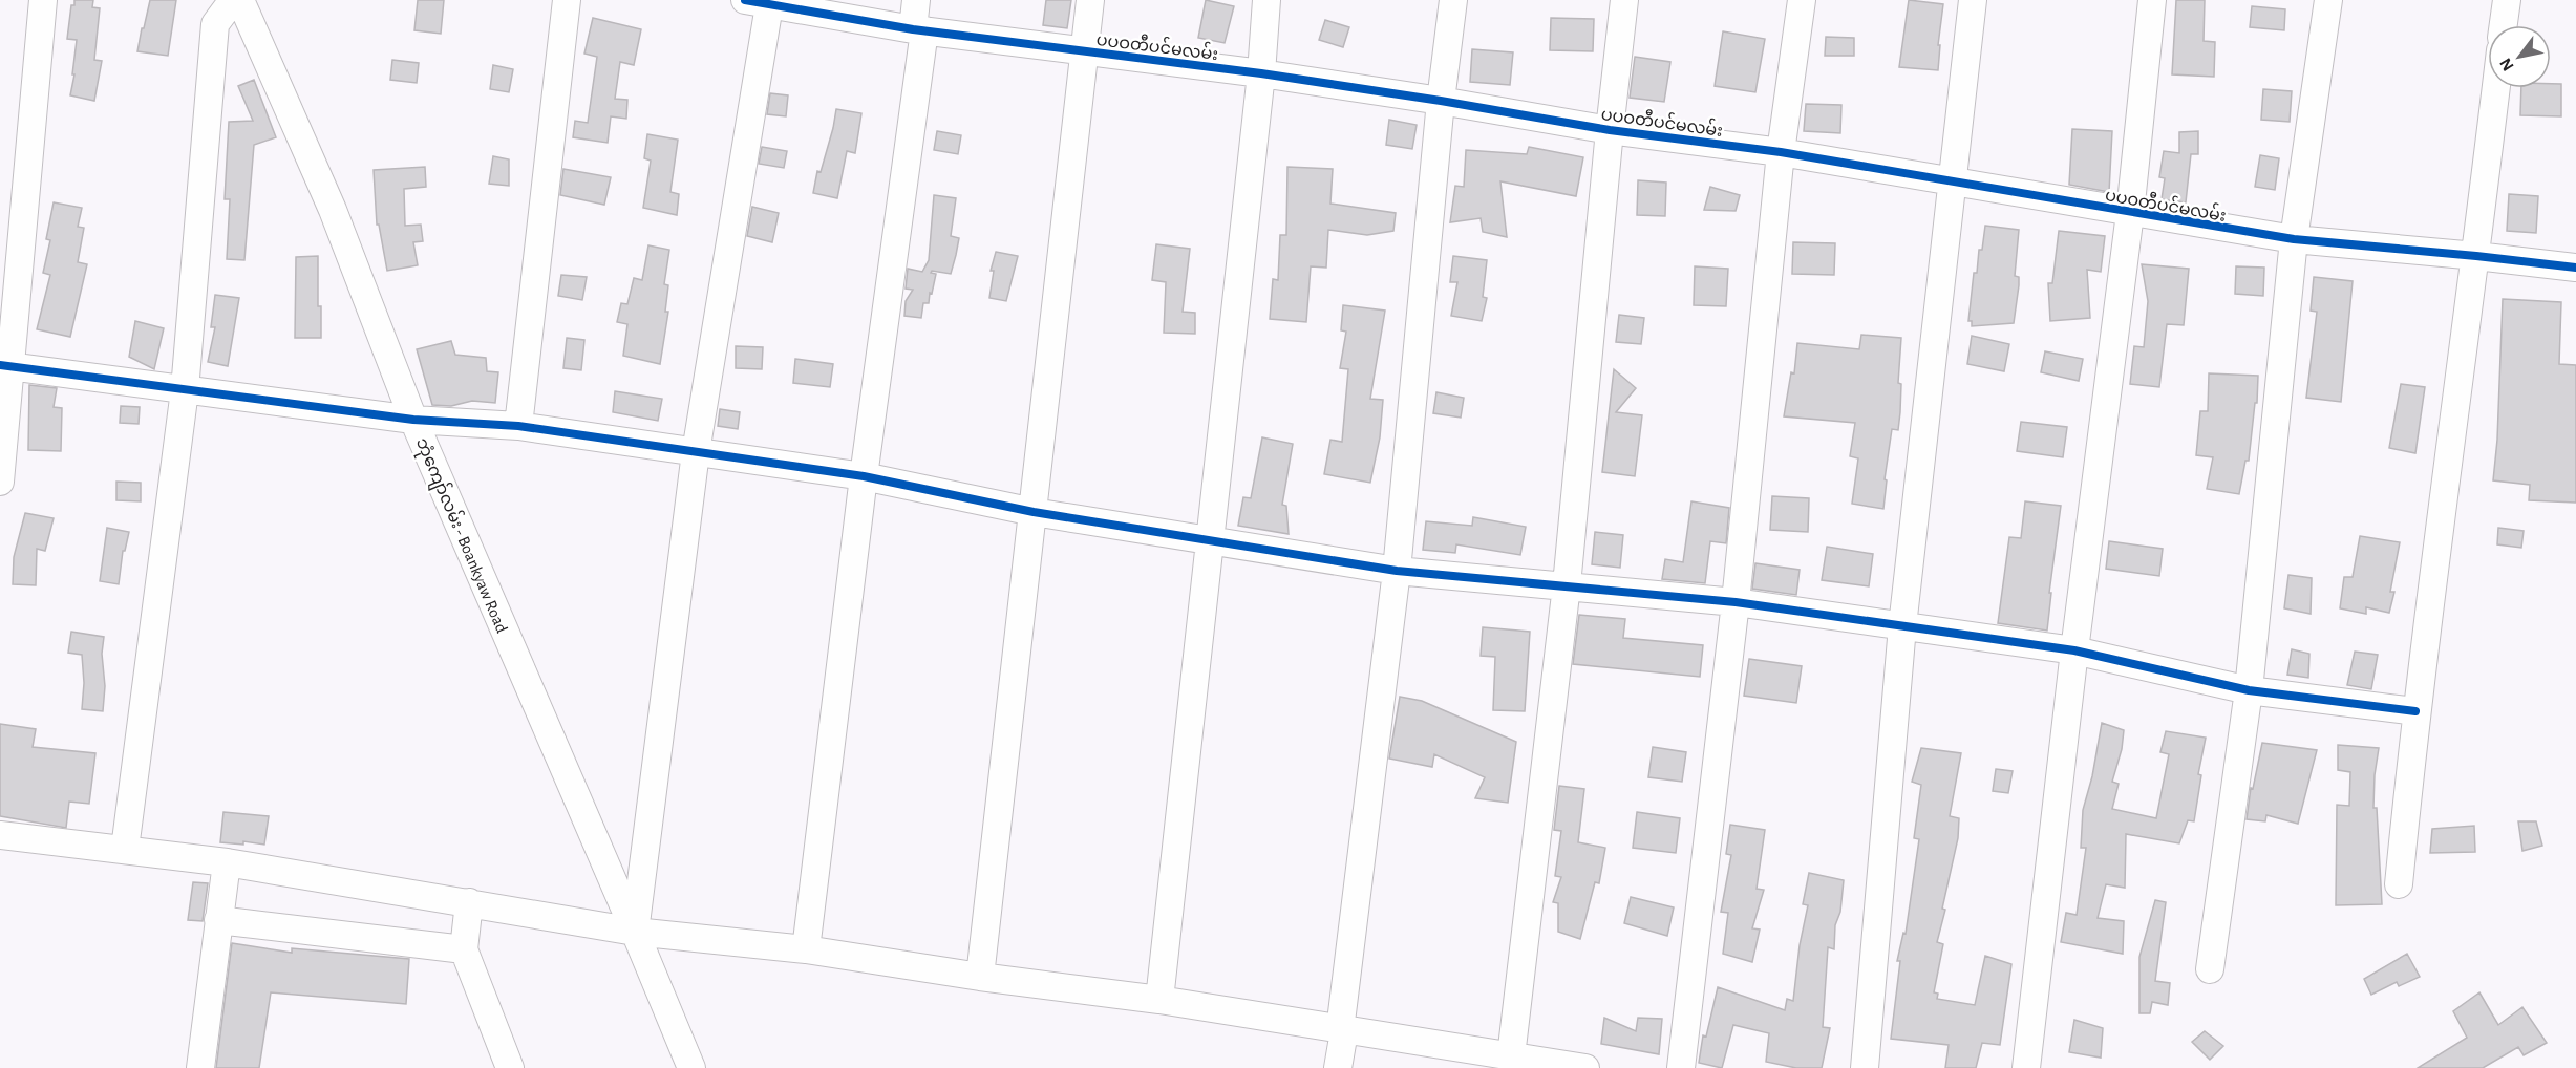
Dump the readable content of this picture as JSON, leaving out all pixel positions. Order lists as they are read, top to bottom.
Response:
{
  "streets": {
    "street": ["ပပဝတီပင်မလမ်း", "ဘုံကျော်လမ်း - Boankyaw Road"]
  },
  "north": "bottom left"
}
